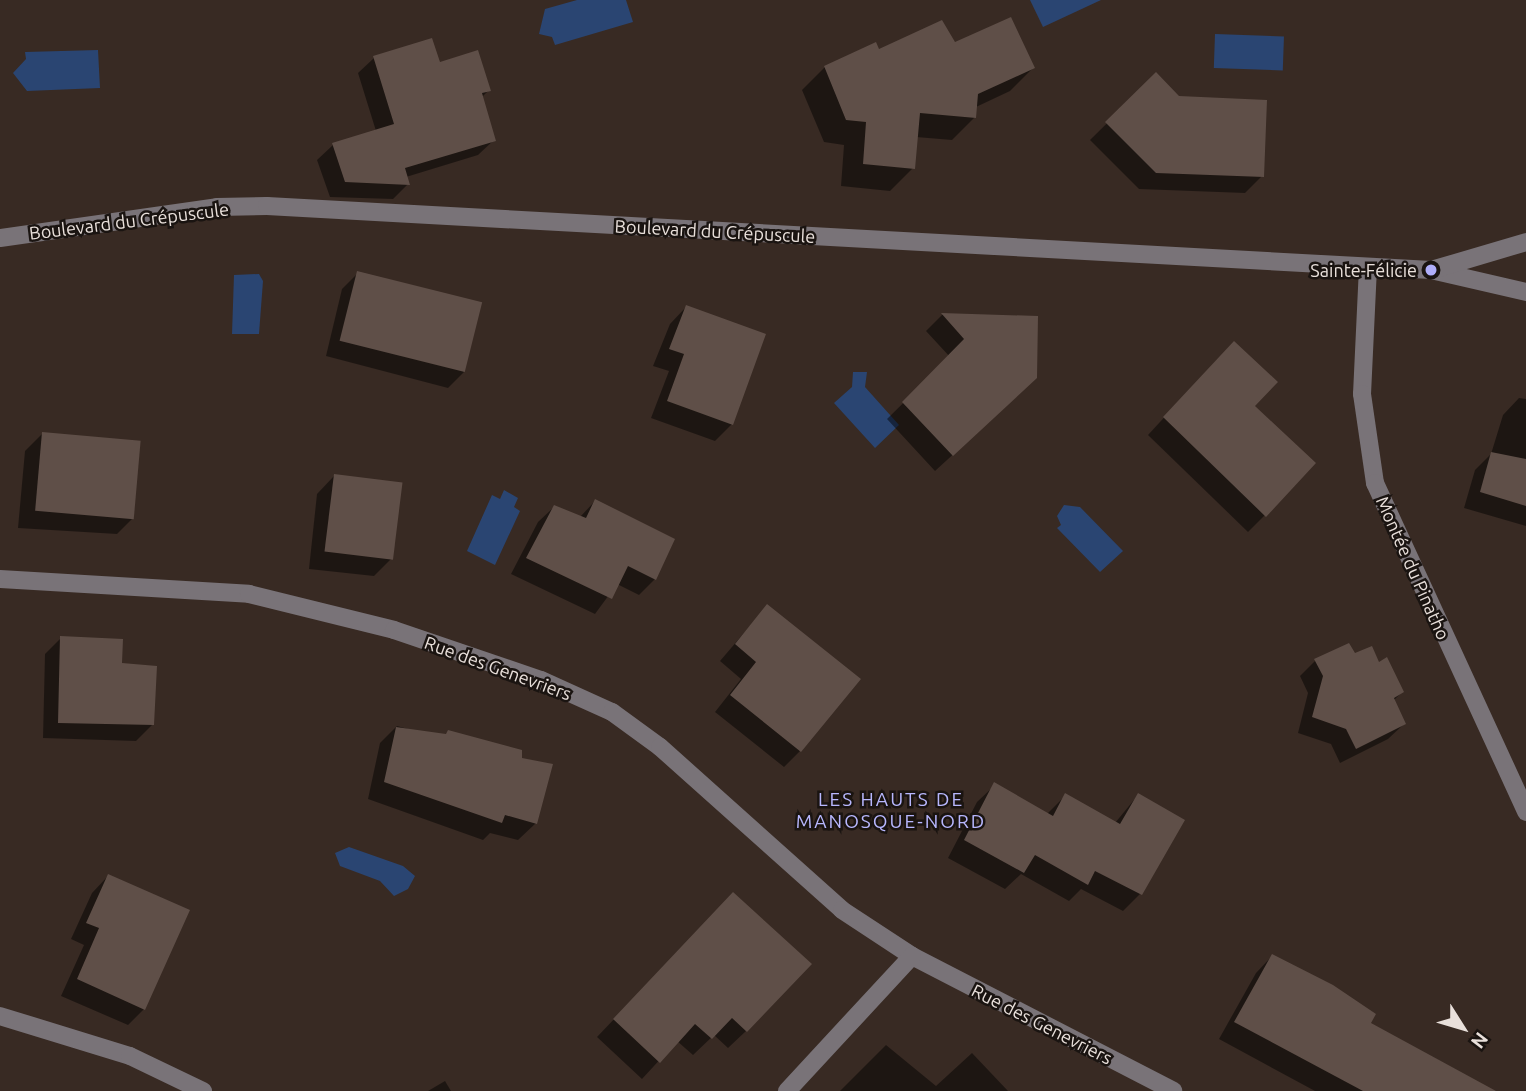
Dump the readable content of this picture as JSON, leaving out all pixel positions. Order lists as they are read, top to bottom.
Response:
{
  "streets": {
    "street": ["Boulevard du Crépuscule", "Montée du Pinatho", "Rue des Genevriers"]
  },
  "crossings": [
    ["Boulevard du Crépuscule", "Montée du Pinatho"]
  ],
  "districts": ["LES HAUTS DE MANOSQUE-NORD"],
  "places": ["Sainte-Félicie"],
  "north": "bottom right"
}
